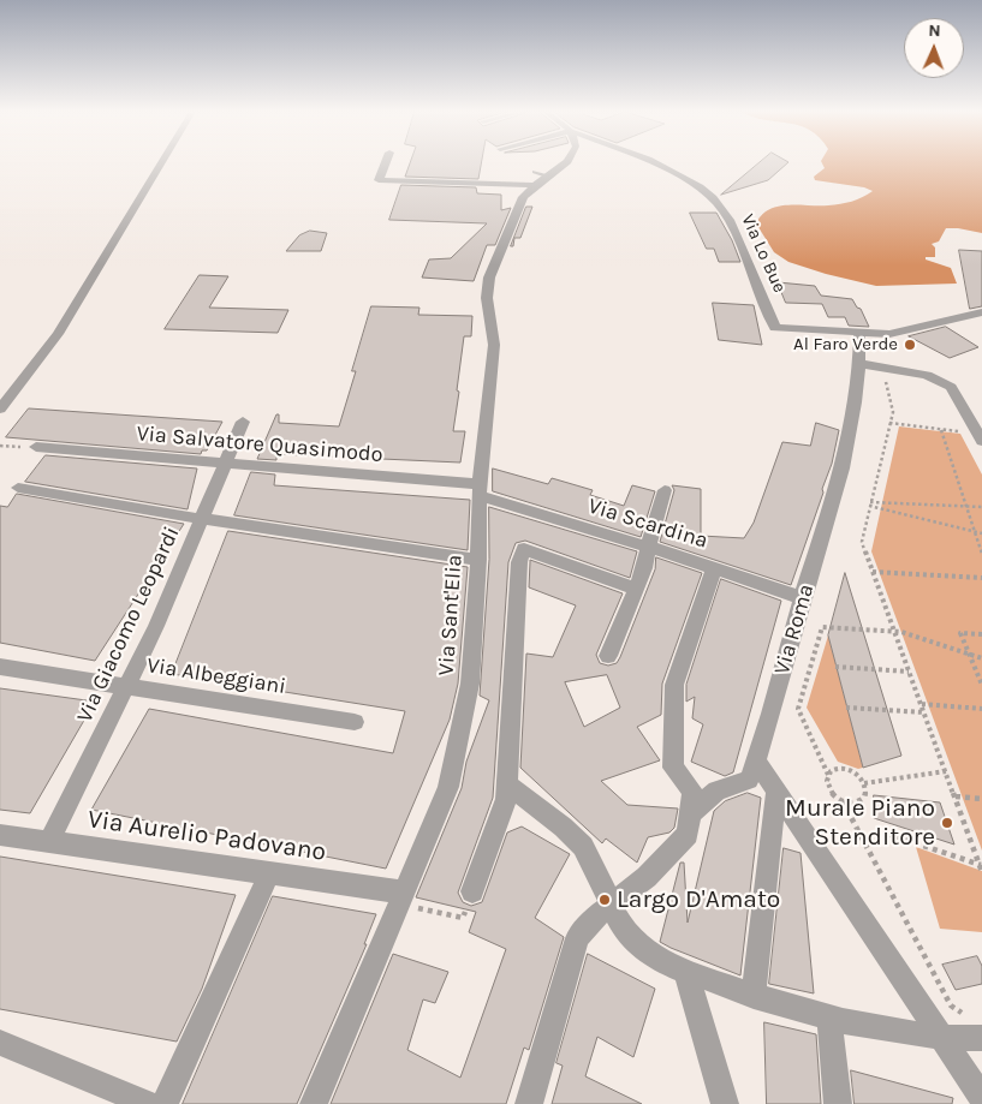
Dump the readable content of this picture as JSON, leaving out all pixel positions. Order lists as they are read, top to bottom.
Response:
{
  "streets": {
    "street": [
      "Via Lo Bue",
      "Via Salvatore Quasimodo",
      "Via Scardina",
      "Via Sant'Elia",
      "Via Giacomo Leopardi",
      "Via Roma",
      "Via Albeggiani",
      "Via Aurelio Padovano"
    ]
  },
  "crossings": [
    ["Via Lo Bue", "Via Roma"],
    ["Via Salvatore Quasimodo", "Via Scardina"],
    ["Via Salvatore Quasimodo", "Via Sant'Elia"],
    ["Via Salvatore Quasimodo", "Via Giacomo Leopardi"],
    ["Via Scardina", "Via Sant'Elia"],
    ["Via Scardina", "Via Roma"],
    ["Via Sant'Elia", "Via Aurelio Padovano"],
    ["Via Giacomo Leopardi", "Via Albeggiani"],
    ["Via Giacomo Leopardi", "Via Aurelio Padovano"]
  ],
  "places": ["Al Faro Verde", "Murale Piano Stenditore", "Largo D'Amato"],
  "north": "top"
}
